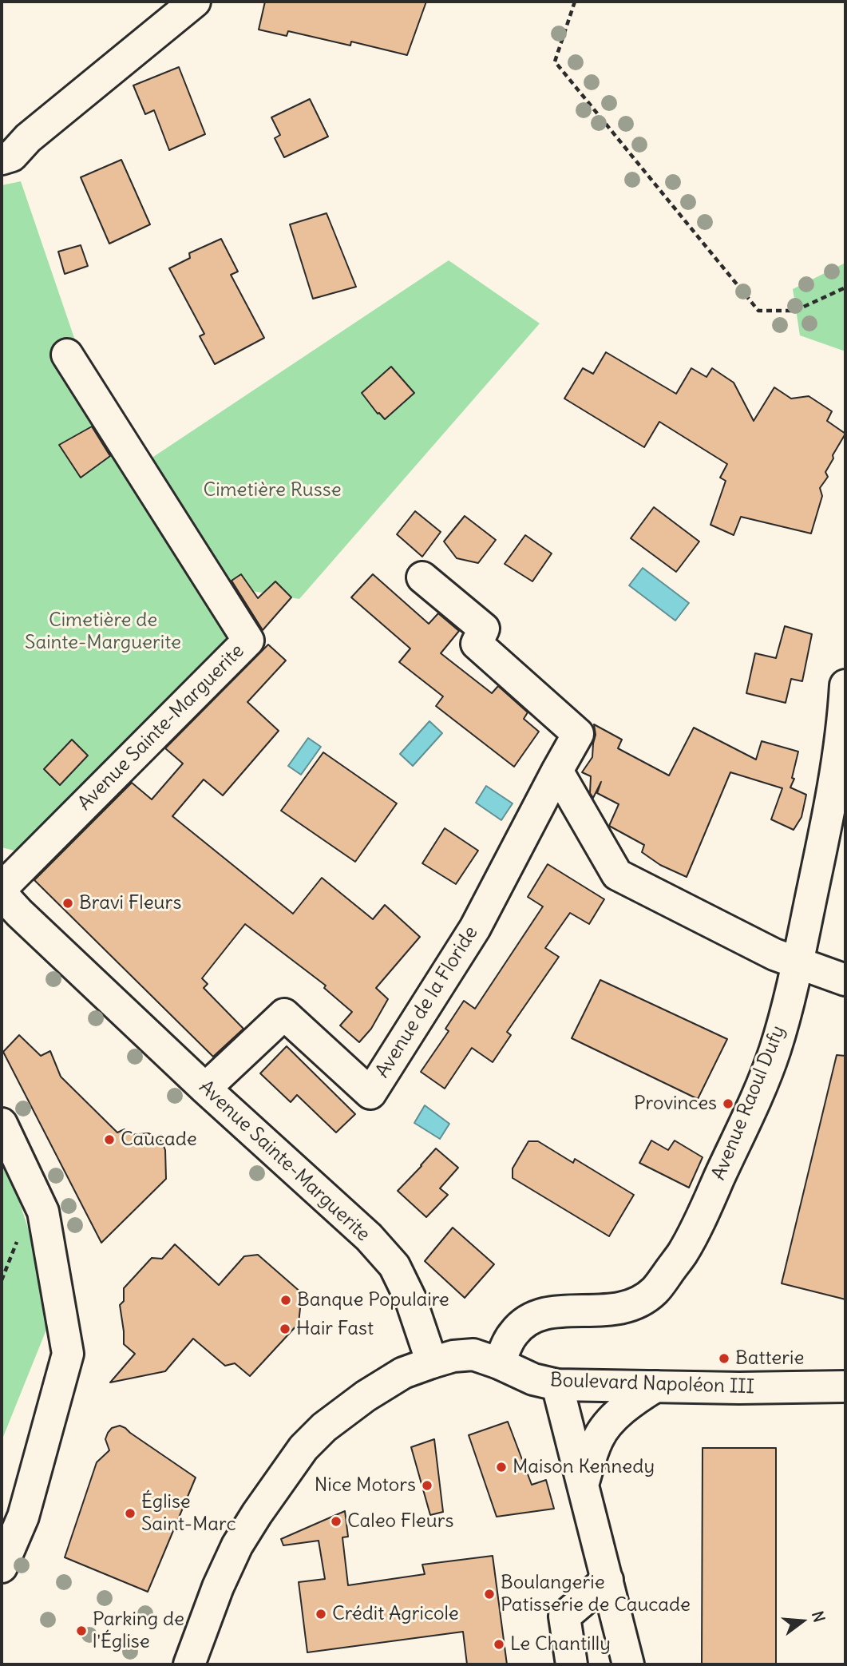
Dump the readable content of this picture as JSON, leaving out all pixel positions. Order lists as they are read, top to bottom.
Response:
{
  "streets": {
    "street": [
      "Avenue Sainte-Marguerite",
      "Avenue de la Floride",
      "Avenue Raoul Dufy",
      "Boulevard Napoléon III"
    ]
  },
  "crossings": [
    ["Avenue Sainte-Marguerite", "Avenue de la Floride"],
    ["Avenue Sainte-Marguerite", "Boulevard Napoléon III"],
    ["Avenue Raoul Dufy", "Boulevard Napoléon III"]
  ],
  "parks": ["Cimetière Russe", "Cimetière de Sainte-Marguerite"],
  "places": [
    "Bravi Fleurs",
    "Provinces",
    "Caucade",
    "Banque Populaire",
    "Hair Fast",
    "Batterie",
    "Maison Kennedy",
    "Nice Motors",
    "Église Saint-Marc",
    "Caleo Fleurs",
    "Boulangerie Patisserie de Caucade",
    "Crédit Agricole",
    "Parking de l'Église",
    "Le Chantilly"
  ],
  "north": "right"
}
